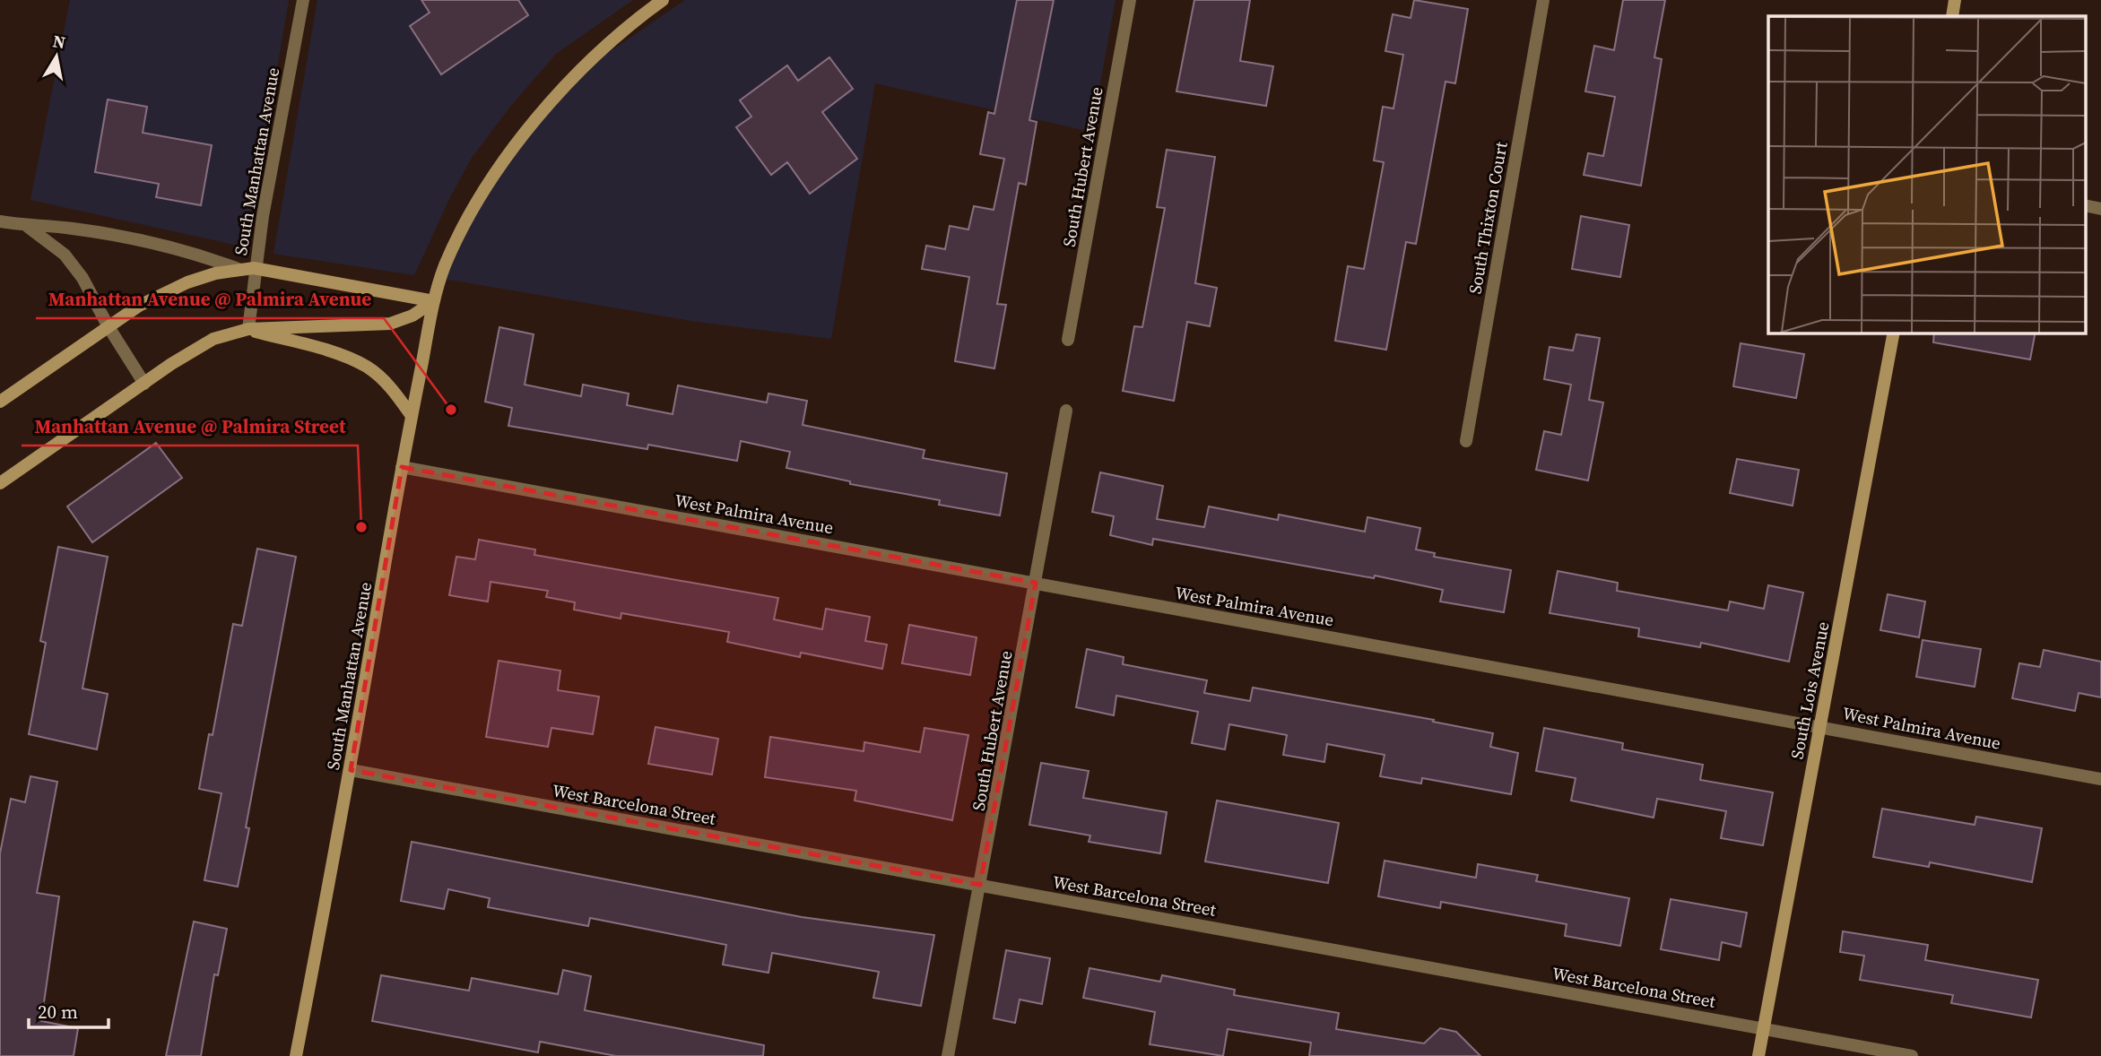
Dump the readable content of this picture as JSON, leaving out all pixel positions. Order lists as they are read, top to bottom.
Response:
{
  "streets": {
    "street": [
      "South Manhattan Avenue",
      "South Hubert Avenue",
      "South Thixton Court",
      "West Palmira Avenue",
      "South Lois Avenue",
      "West Barcelona Street"
    ]
  },
  "crossings": [
    ["South Manhattan Avenue", "West Palmira Avenue"],
    ["South Manhattan Avenue", "West Barcelona Street"],
    ["South Hubert Avenue", "West Palmira Avenue"],
    ["South Hubert Avenue", "West Barcelona Street"],
    ["West Palmira Avenue", "South Lois Avenue"],
    ["South Lois Avenue", "West Barcelona Street"]
  ],
  "places": ["Manhattan Avenue @ Palmira Avenue", "Manhattan Avenue @ Palmira Street"],
  "scale_bar": "20 m",
  "north": "top"
}
